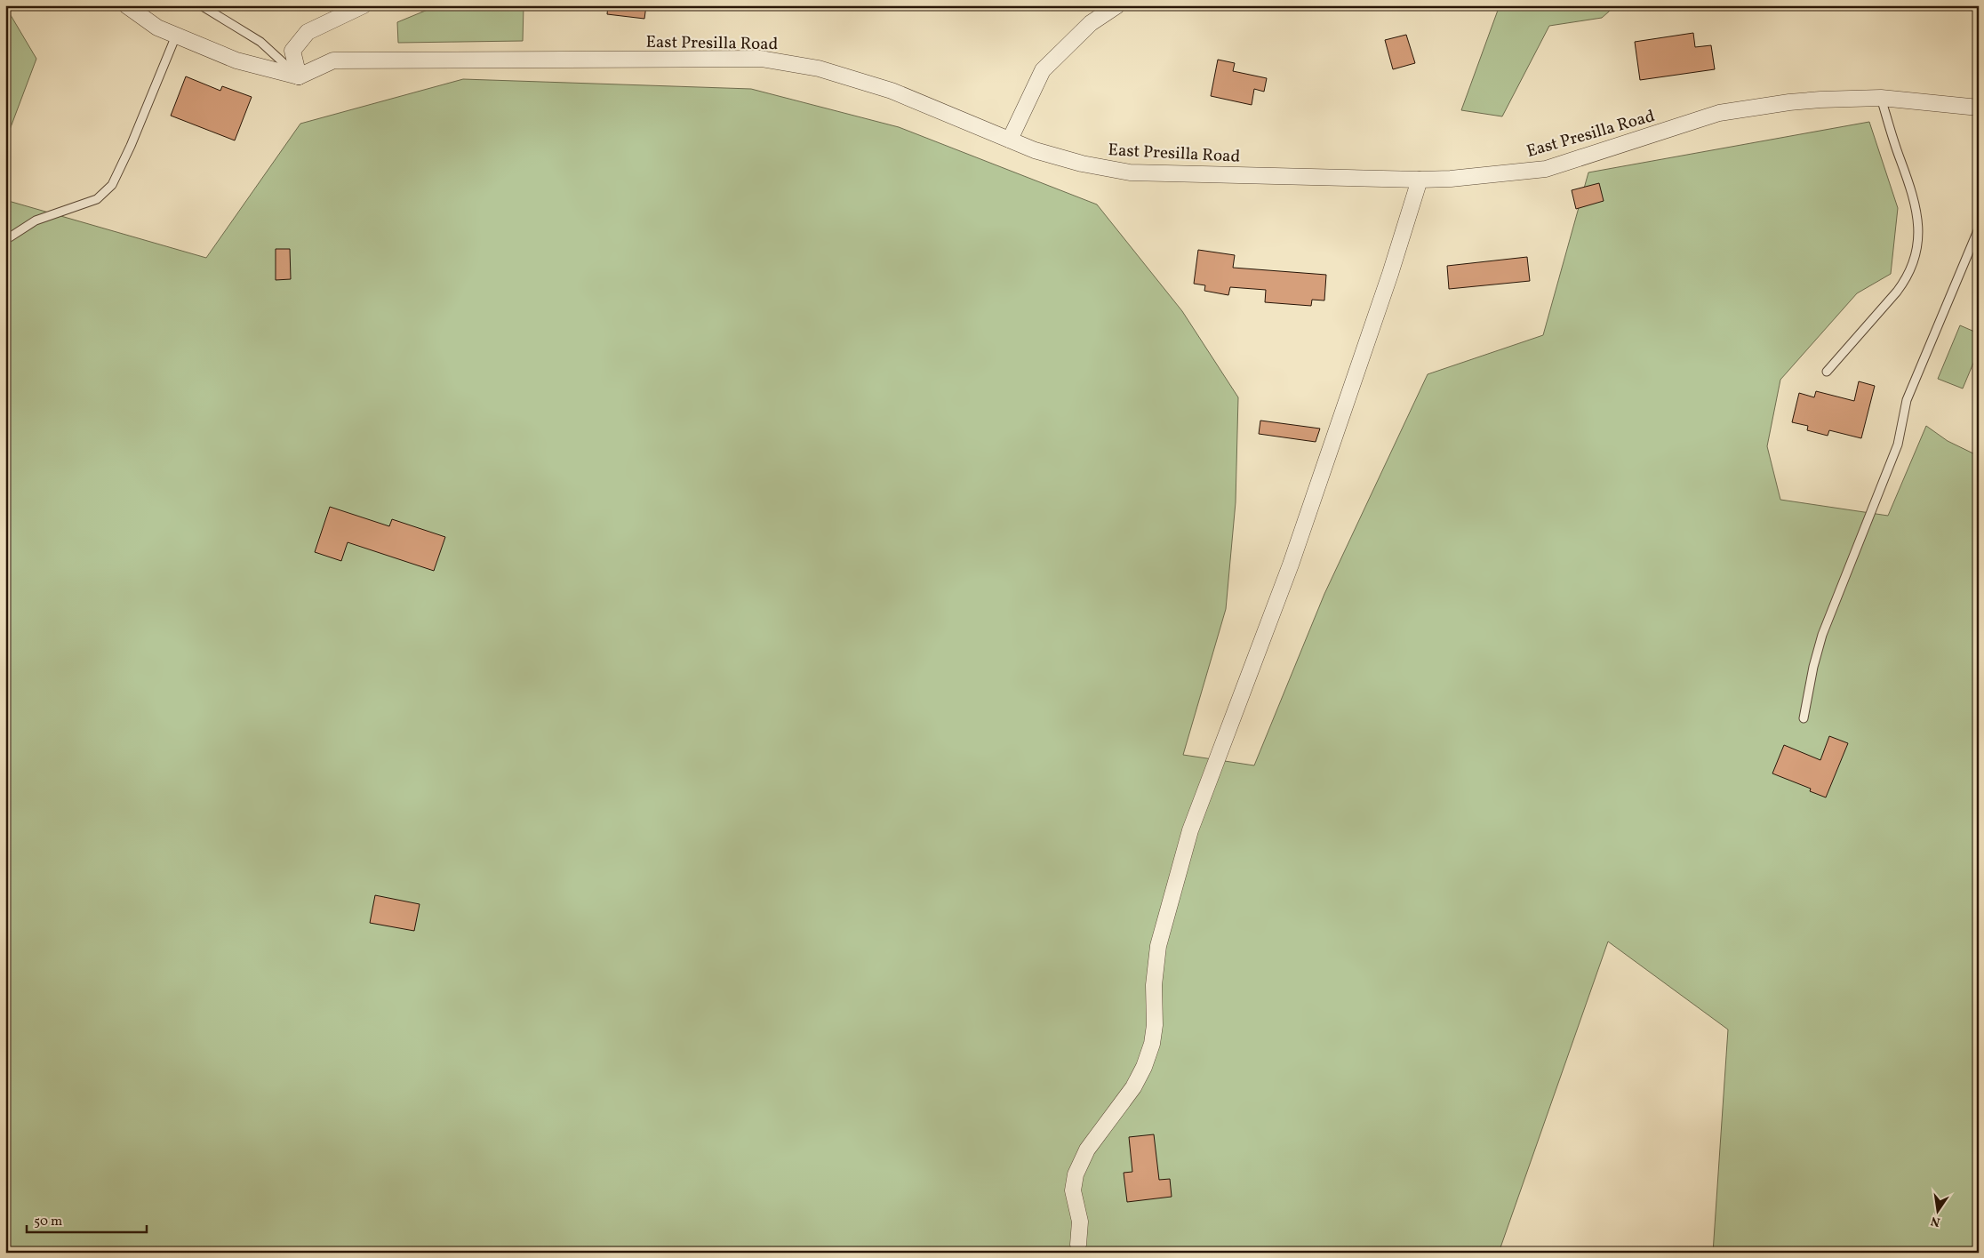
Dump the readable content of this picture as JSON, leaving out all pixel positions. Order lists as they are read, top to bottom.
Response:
{
  "streets": {
    "street": ["East Presilla Road"]
  },
  "scale_bar": "50 m",
  "north": "bottom"
}
